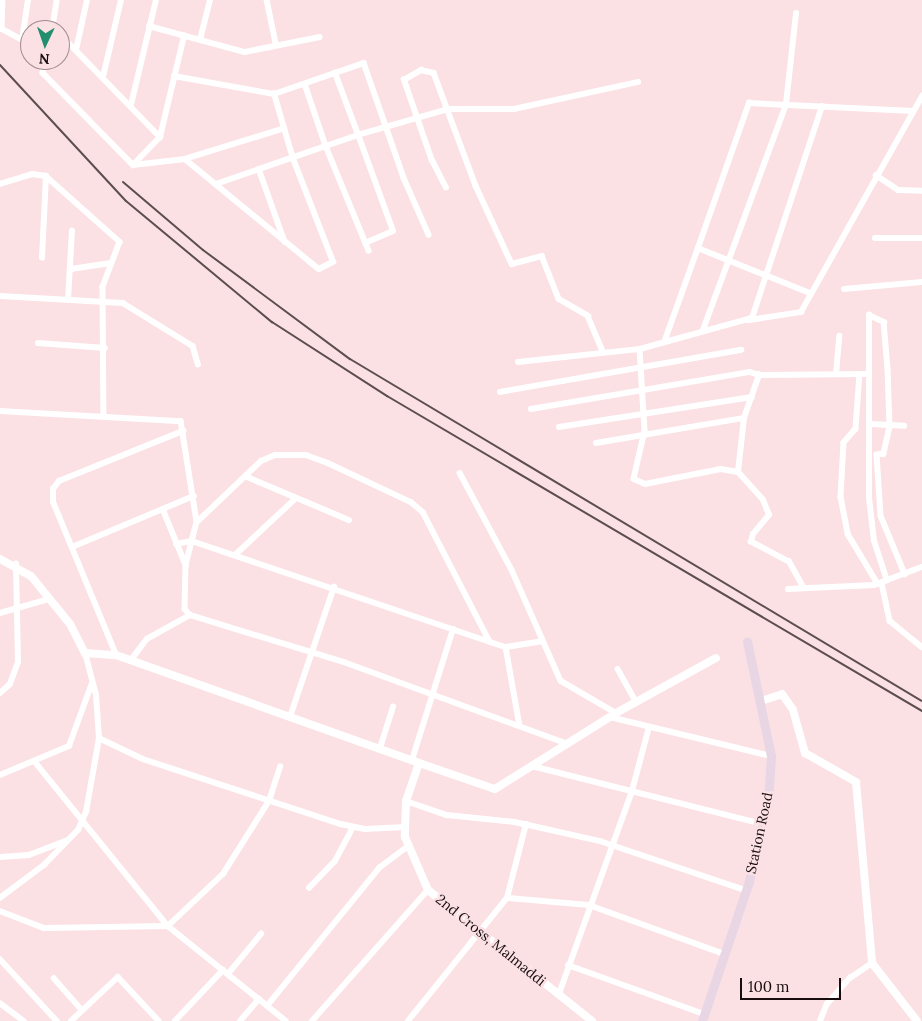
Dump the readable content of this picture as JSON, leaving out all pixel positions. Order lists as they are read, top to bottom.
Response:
{
  "streets": {
    "main road": ["Station Road"],
    "street": ["2nd Cross, Malmaddi"]
  },
  "scale_bar": "100 m",
  "north": "bottom"
}
